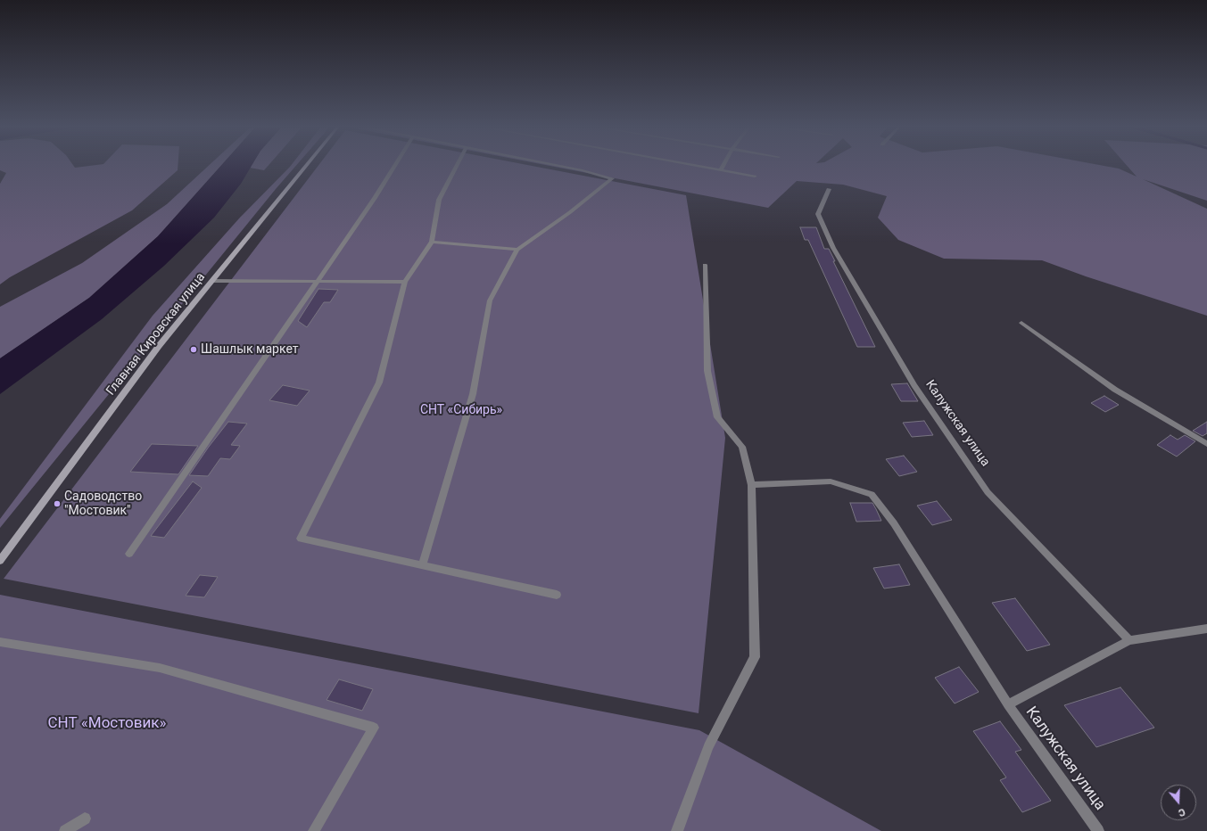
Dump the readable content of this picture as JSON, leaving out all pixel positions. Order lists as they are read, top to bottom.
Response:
{
  "streets": {
    "main road": ["Главная Кировская улица"],
    "street": ["Калужская улица"]
  },
  "parks": ["СНТ «Сибирь»", "СНТ «Мостовик»"],
  "places": ["Шашлык маркет", "Садоводство \"Мостовик\""],
  "north": "bottom"
}
